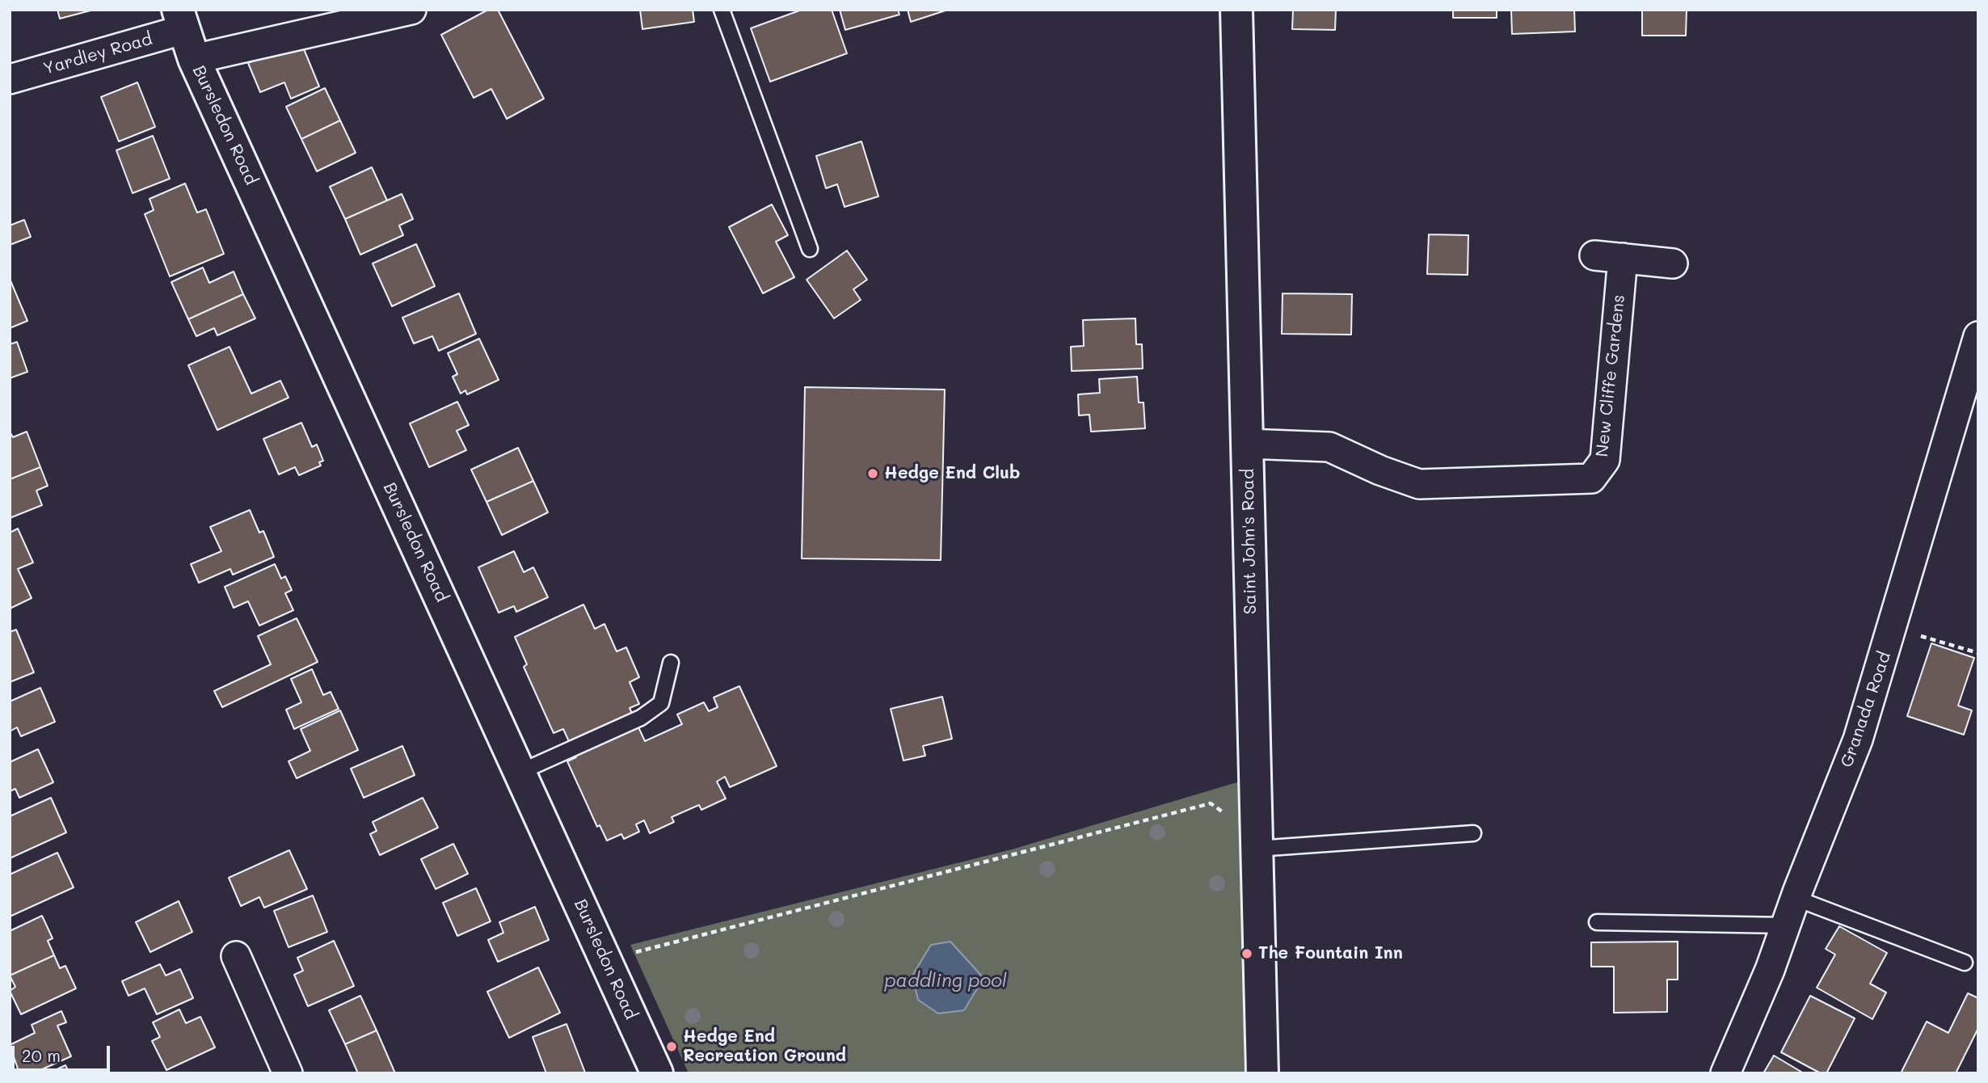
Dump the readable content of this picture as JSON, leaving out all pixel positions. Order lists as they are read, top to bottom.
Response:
{
  "streets": {
    "street": [
      "Yardley Road",
      "Bursledon Road",
      "New Cliffe Gardens",
      "Saint John's Road",
      "Granada Road"
    ]
  },
  "crossings": [
    ["Yardley Road", "Bursledon Road"],
    ["New Cliffe Gardens", "Saint John's Road"]
  ],
  "water": ["paddling pool"],
  "places": ["Hedge End Club", "The Fountain Inn", "Hedge End Recreation Ground"],
  "scale_bar": "20 m"
}
